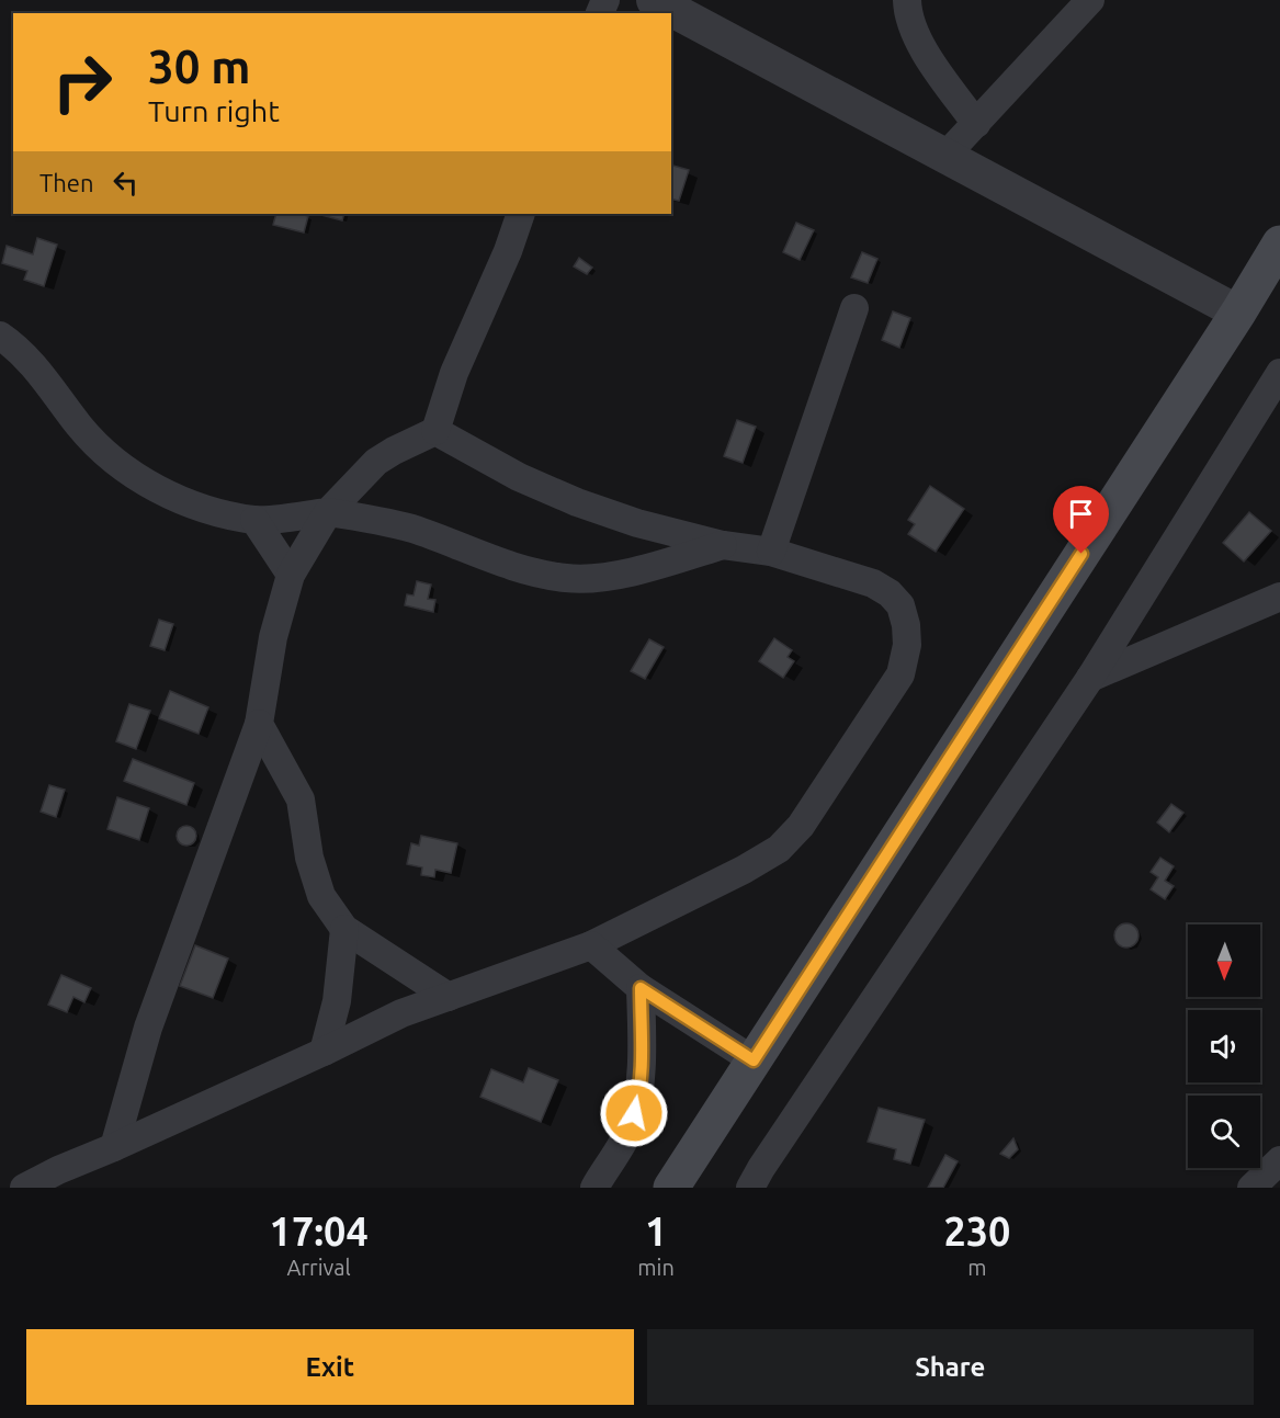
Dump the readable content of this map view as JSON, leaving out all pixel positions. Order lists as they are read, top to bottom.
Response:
{
  "north": "bottom",
  "page": {
    "turn": ["30 m", "Turn right"],
    "then": "Then",
    "eta": [
      "17:04",
      "Arrival",
      "1",
      "min",
      "230",
      "m"
    ],
    "buttons": ["Exit", "Share"]
  }
}
